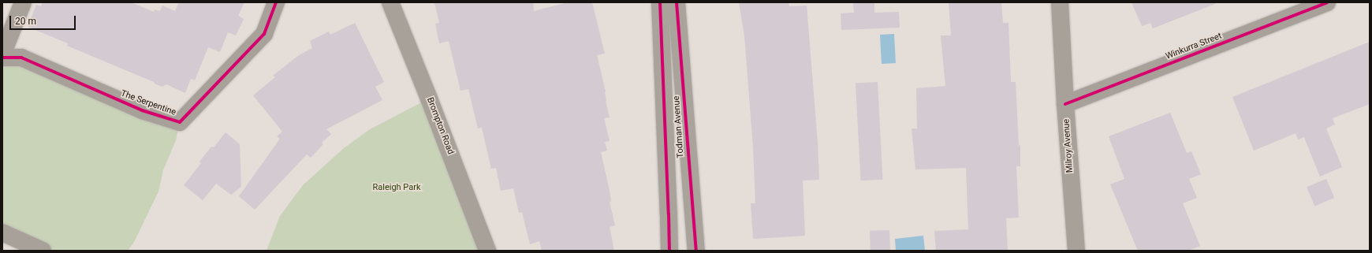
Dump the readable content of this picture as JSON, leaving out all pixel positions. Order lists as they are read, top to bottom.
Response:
{
  "streets": {
    "main road": ["Todman Avenue"],
    "street": [
      "Winkurra Street",
      "The Serpentine",
      "Brompton Road",
      "Milroy Avenue"
    ]
  },
  "crossings": [
    ["Winkurra Street", "Milroy Avenue"]
  ],
  "parks": ["Raleigh Park"],
  "scale_bar": "20 m"
}
